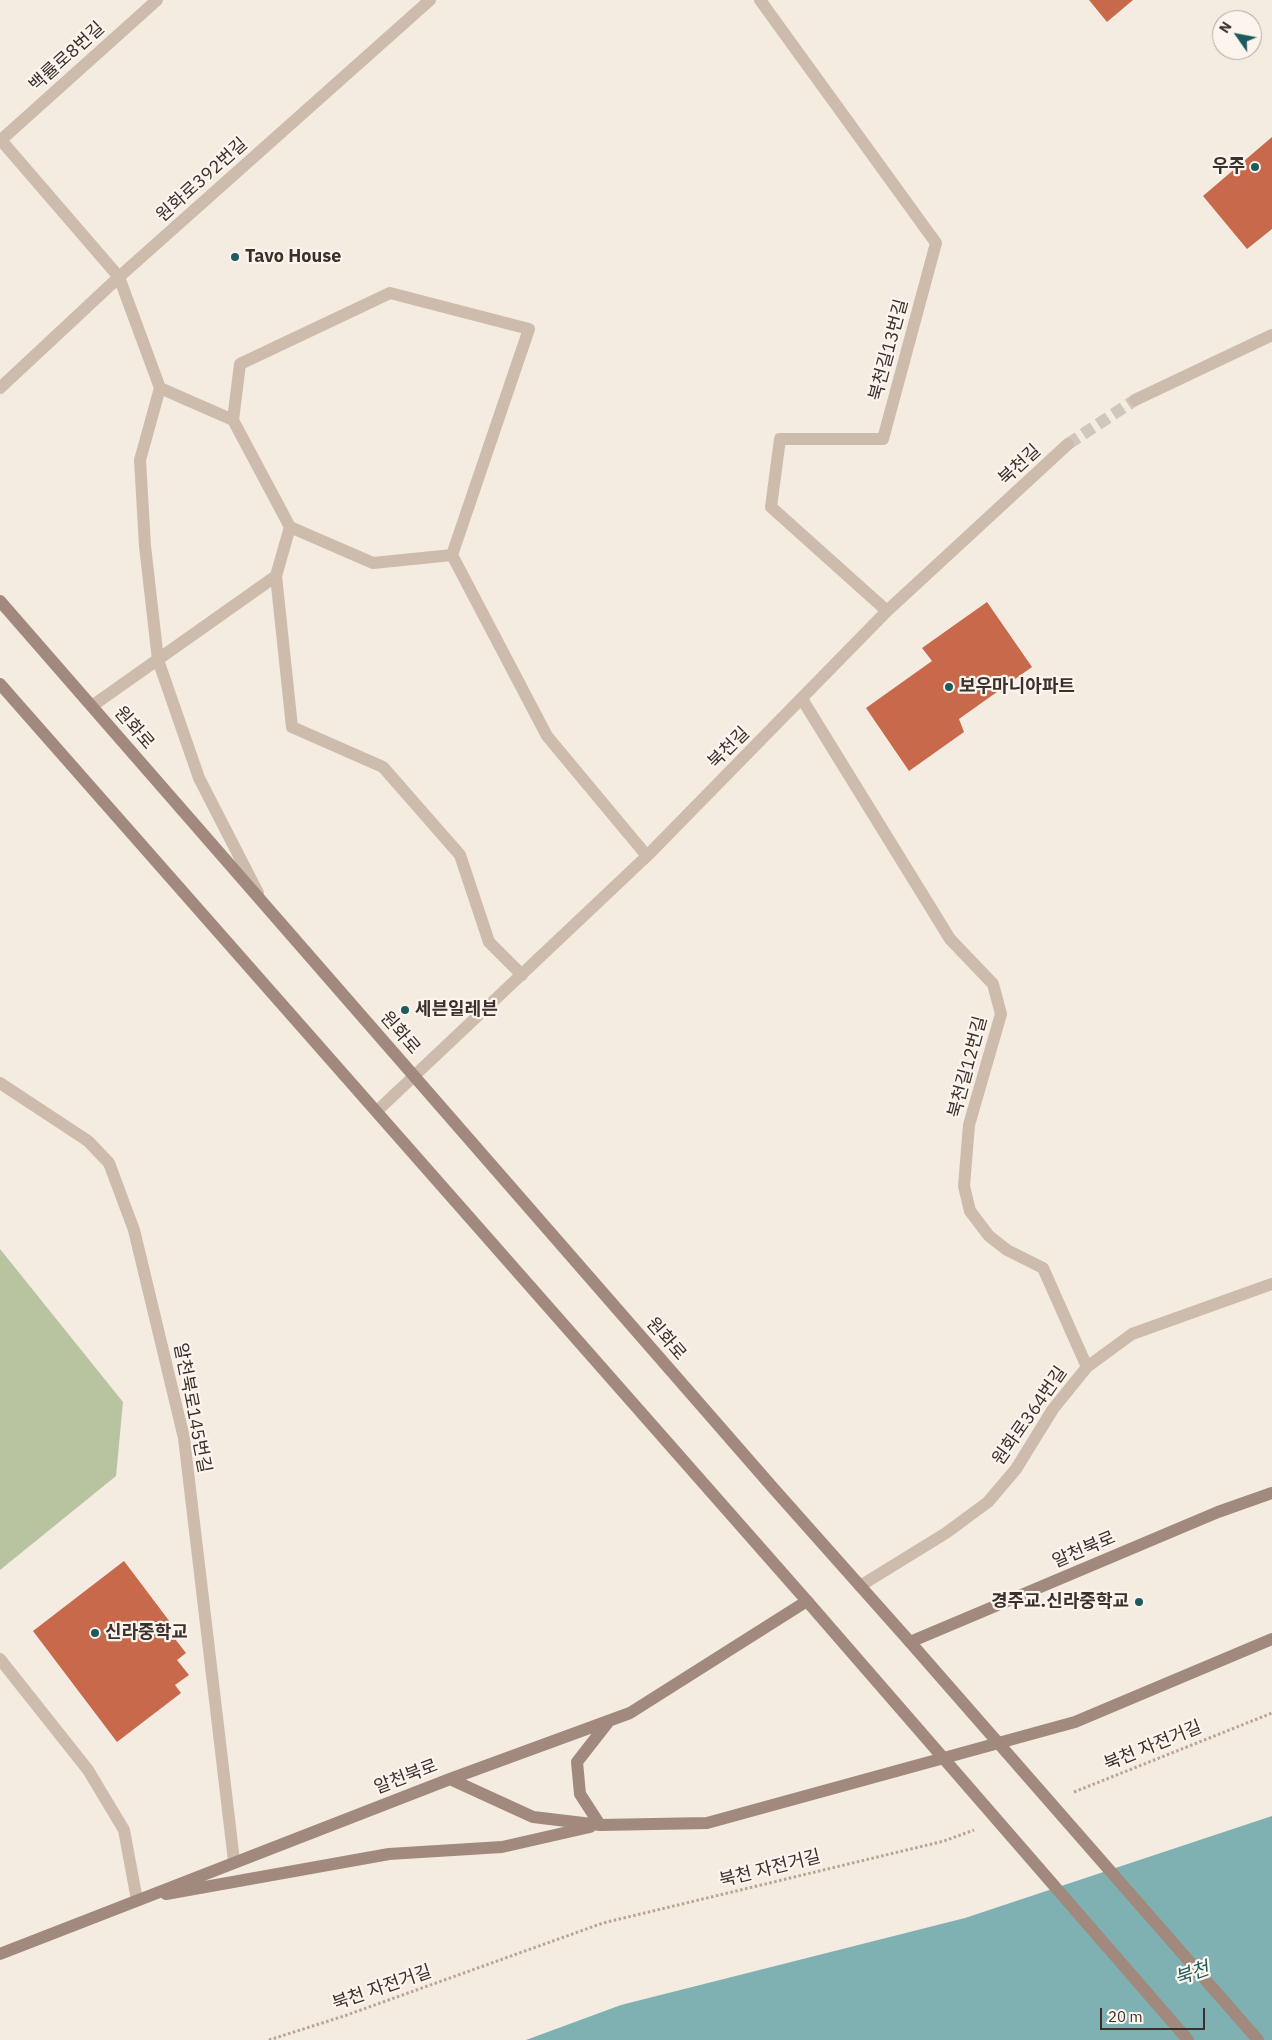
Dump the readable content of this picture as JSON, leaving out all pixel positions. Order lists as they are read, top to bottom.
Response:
{
  "streets": {
    "main road": ["원화로", "알천북로"],
    "street": [
      "백률로8번길",
      "원화로392번길",
      "북천길13번길",
      "북천길",
      "북천길12번길",
      "알천북로145번길",
      "원화로364번길"
    ],
    "path": ["북천 자전거길"]
  },
  "crossings": [
    ["백률로8번길", "원화로392번길"],
    ["북천길13번길", "북천길"],
    ["북천길", "원화로"],
    ["북천길", "북천길12번길"],
    ["원화로", "원화로364번길"],
    ["원화로", "알천북로"],
    ["북천길12번길", "원화로364번길"],
    ["알천북로145번길", "알천북로"]
  ],
  "water": ["북천"],
  "places": [
    "우주",
    "Tavo House",
    "보우마니아파트",
    "세븐일레븐",
    "경주교.신라중학교",
    "신라중학교"
  ],
  "scale_bar": "20 m",
  "north": "top left"
}
